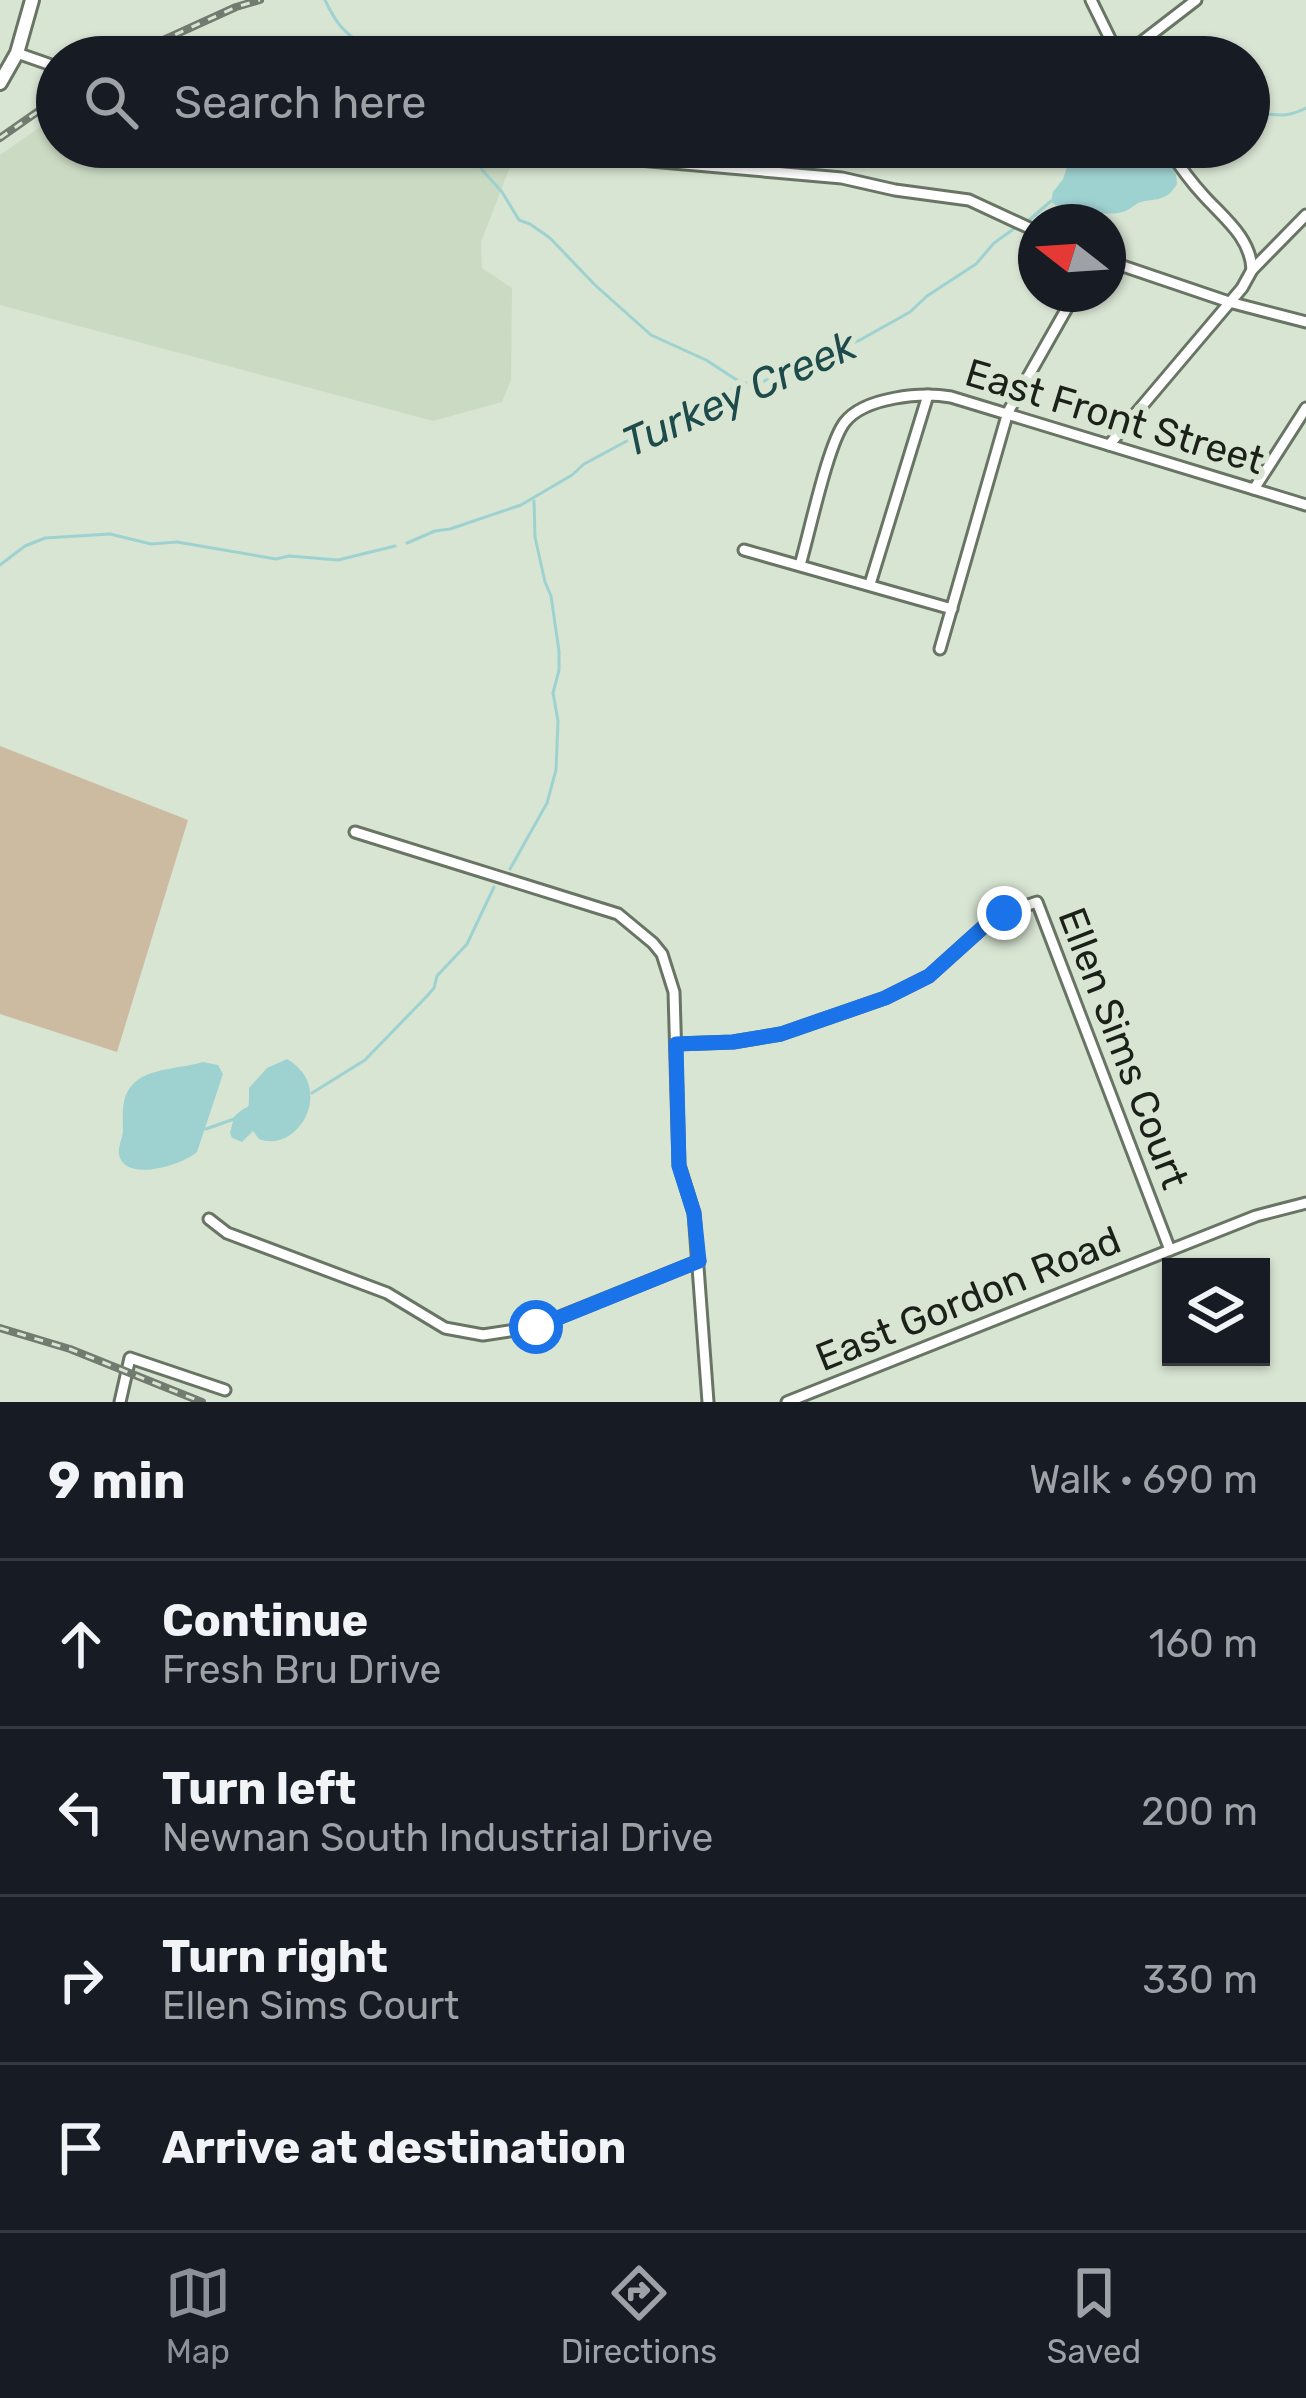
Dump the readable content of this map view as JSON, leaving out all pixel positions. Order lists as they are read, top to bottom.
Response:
{
  "streets": {
    "street": ["East Front Street", "Ellen Sims Court", "East Gordon Road"]
  },
  "crossings": [
    ["Ellen Sims Court", "East Gordon Road"]
  ],
  "water": ["Turkey Creek"],
  "north": "left",
  "page": {
    "search": "Search here",
    "heading": ["9 min", "Walk · 690 m"],
    "list": [
      ["Continue", "Fresh Bru Drive", "160 m"],
      ["Turn left", "Newnan South Industrial Drive", "200 m"],
      ["Turn right", "Ellen Sims Court", "330 m"],
      "Arrive at destination"
    ],
    "nav": ["Map", "Directions", "Saved"]
  }
}
